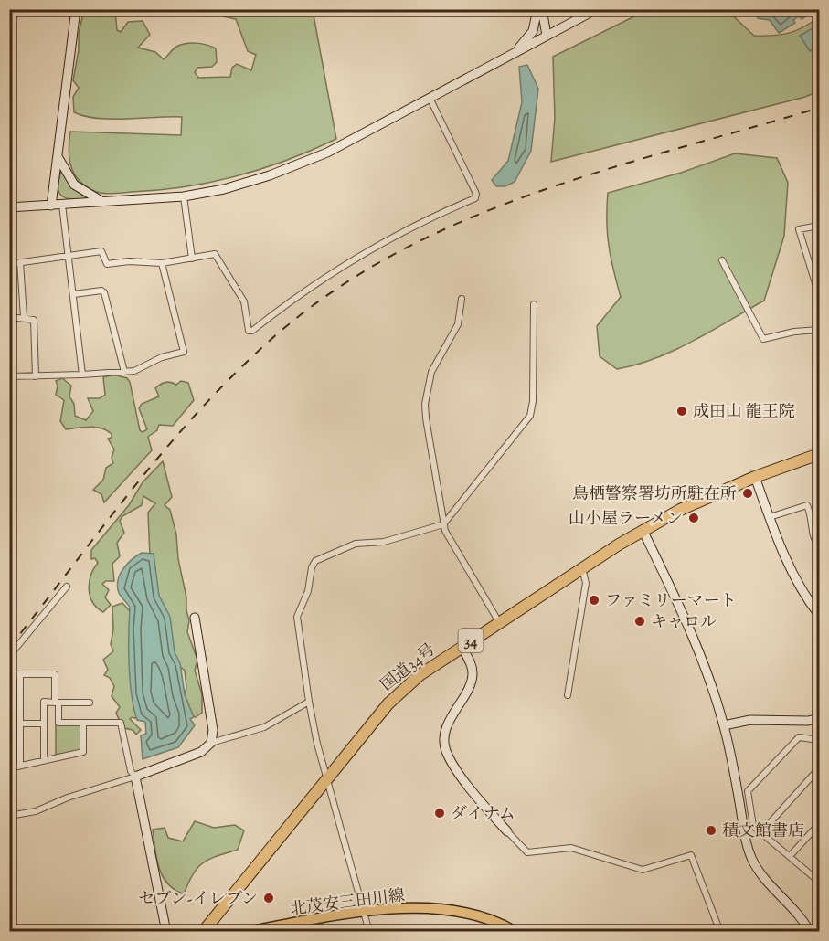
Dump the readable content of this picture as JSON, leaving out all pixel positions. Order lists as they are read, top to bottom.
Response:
{
  "streets": {
    "highway": ["34", "国道34号"],
    "main road": ["北茂安三田川線"]
  },
  "places": [
    "成田山 龍王院",
    "鳥栖警察署坊所駐在所",
    "山小屋ラーメン",
    "ファミリーマート",
    "キャロル",
    "ダイナム",
    "積文館書店",
    "セブン-イレブン"
  ]
}
